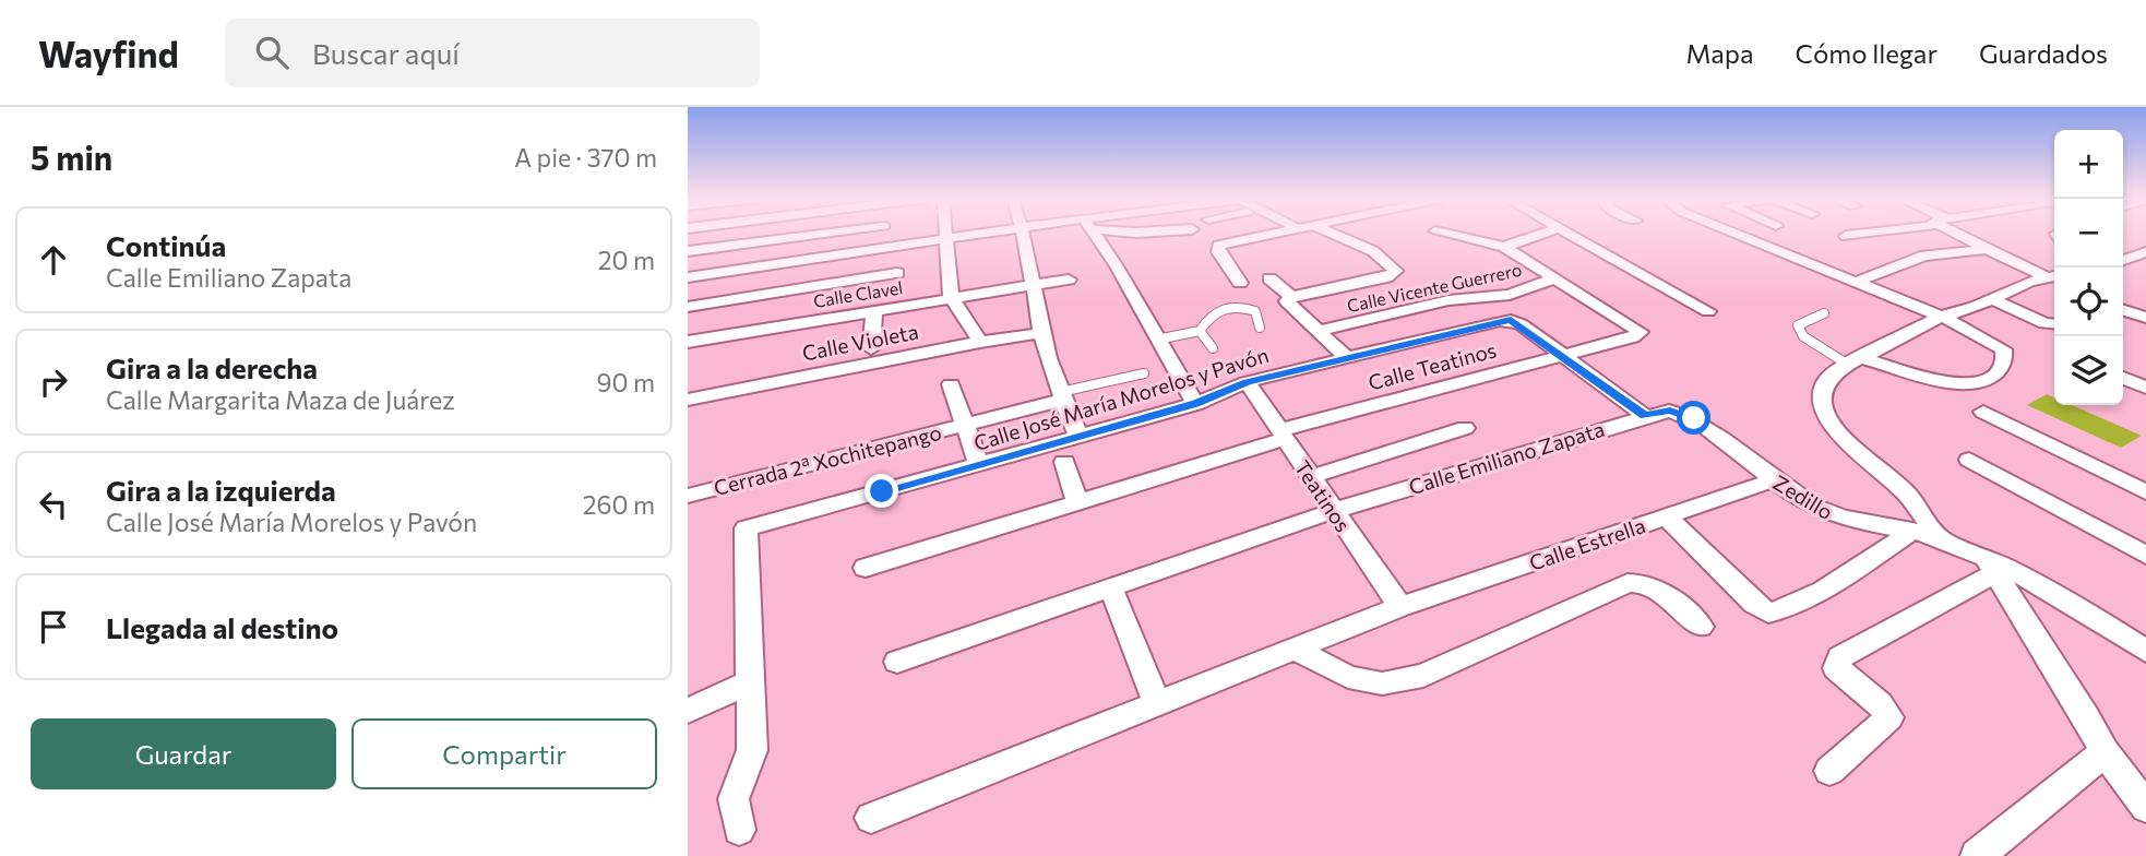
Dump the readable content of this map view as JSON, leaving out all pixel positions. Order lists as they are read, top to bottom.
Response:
{
  "streets": {
    "street": [
      "Calle Vicente Guerrero",
      "Calle Clavel",
      "Calle Violeta",
      "Calle Teatinos",
      "Calle José María Morelos y Pavón",
      "Calle Emiliano Zapata",
      "Cerrada 2ª Xochitepango",
      "Teatinos",
      "Zedillo",
      "Calle Estrella"
    ]
  },
  "crossings": [
    ["Calle Vicente Guerrero", "Calle Teatinos"],
    ["Calle Teatinos", "Calle José María Morelos y Pavón"],
    ["Calle Teatinos", "Teatinos"],
    ["Calle José María Morelos y Pavón", "Teatinos"],
    ["Calle Emiliano Zapata", "Teatinos"],
    ["Calle Emiliano Zapata", "Zedillo"],
    ["Teatinos", "Calle Estrella"],
    ["Zedillo", "Calle Estrella"]
  ],
  "page": {
    "header": "Wayfind",
    "search": "Buscar aquí",
    "nav": ["Mapa", "Cómo llegar", "Guardados"],
    "heading": ["5 min", "A pie · 370 m"],
    "map_buttons": ["+", "−"],
    "list": [
      ["Continúa", "Calle Emiliano Zapata", "20 m"],
      ["Gira a la derecha", "Calle Margarita Maza de Juárez", "90 m"],
      ["Gira a la izquierda", "Calle José María Morelos y Pavón", "260 m"],
      "Llegada al destino"
    ],
    "buttons": ["Guardar", "Compartir"]
  }
}
